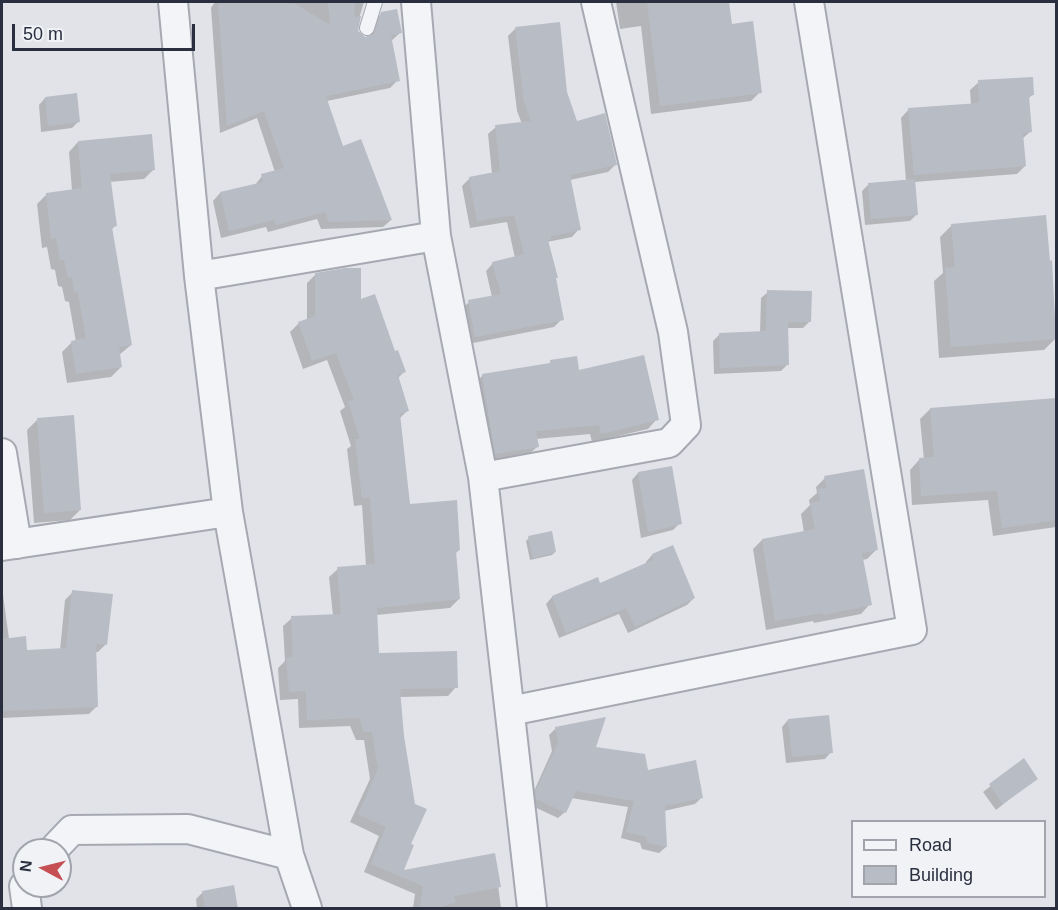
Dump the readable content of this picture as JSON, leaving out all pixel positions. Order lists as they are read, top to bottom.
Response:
{
  "legend": ["Road", "Building"],
  "scale_bar": "50 m",
  "north": "left"
}
